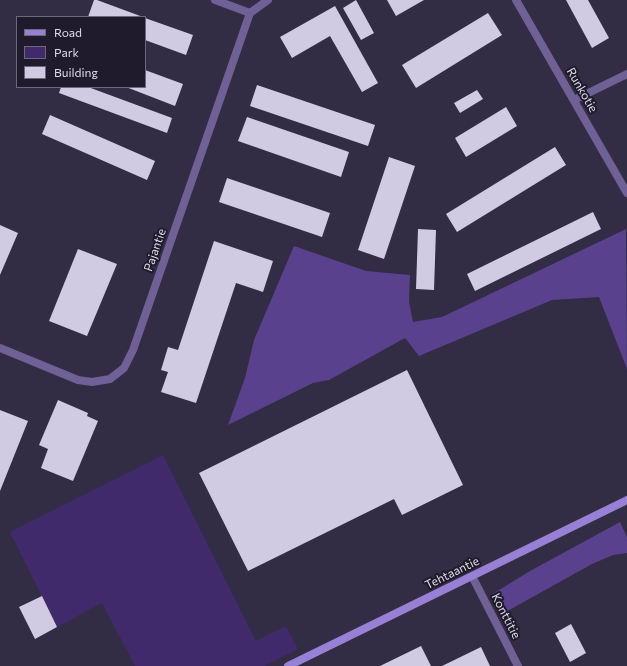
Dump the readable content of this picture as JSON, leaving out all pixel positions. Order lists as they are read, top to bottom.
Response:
{
  "streets": {
    "street": [
      "Runkotie",
      "Pajantie",
      "Tehtaantie",
      "Konttitie"
    ]
  },
  "crossings": [
    ["Tehtaantie", "Konttitie"]
  ],
  "legend": ["Road", "Park", "Building"]
}
